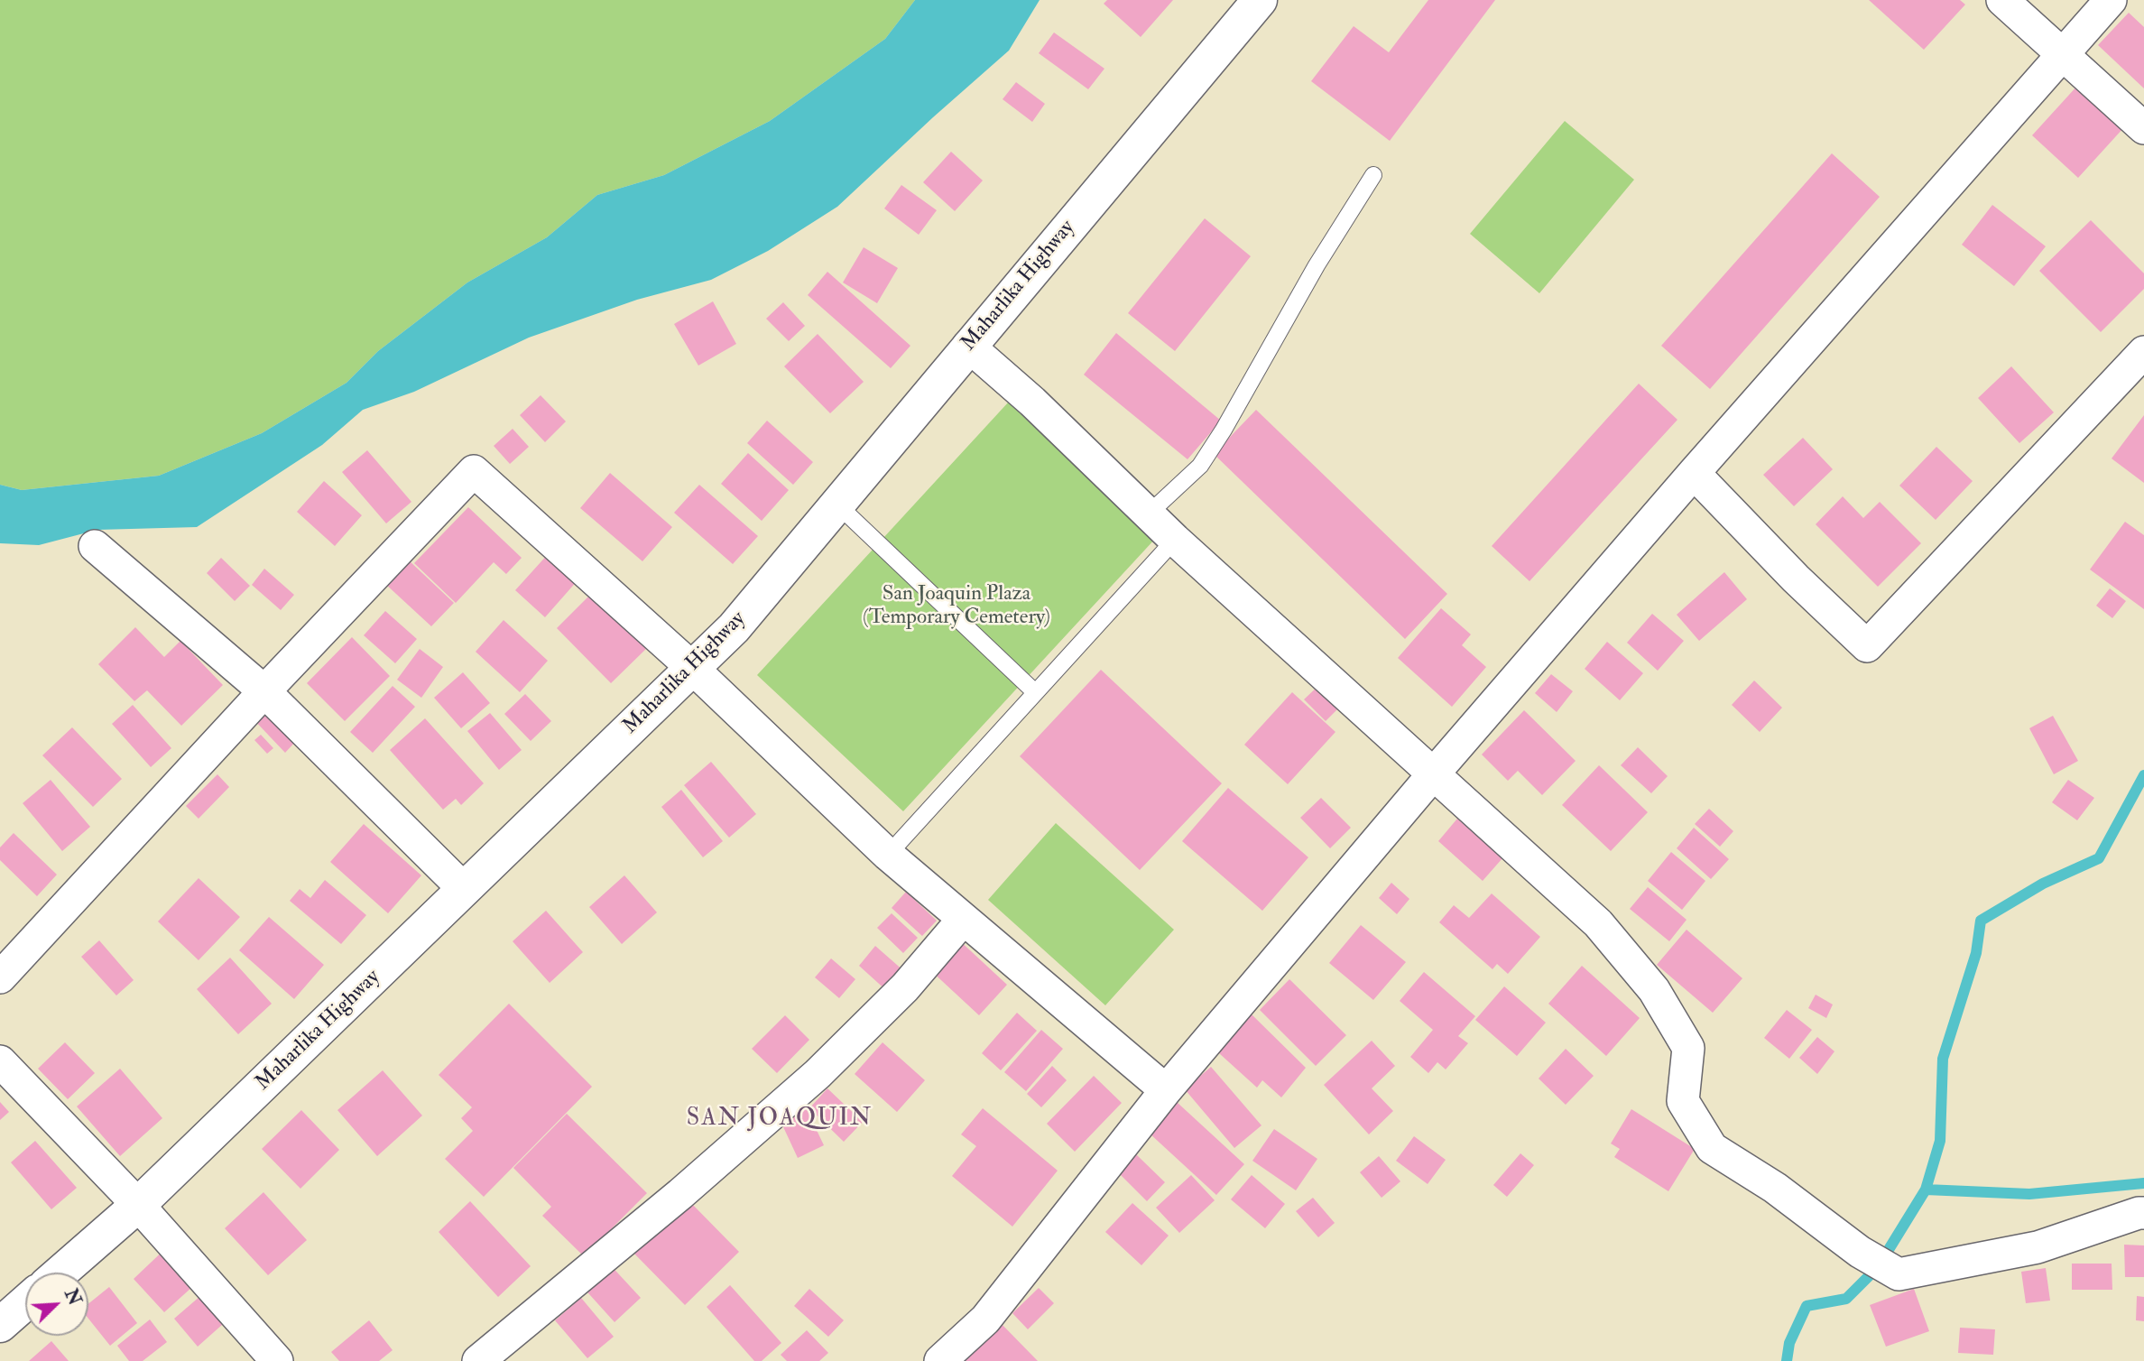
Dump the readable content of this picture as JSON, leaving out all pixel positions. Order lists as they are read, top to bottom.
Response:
{
  "streets": {
    "highway": ["Maharlika Highway"]
  },
  "districts": ["SAN JOAQUIN"],
  "parks": ["San Joaquin Plaza (Temporary Cemetery)"],
  "north": "top right"
}
